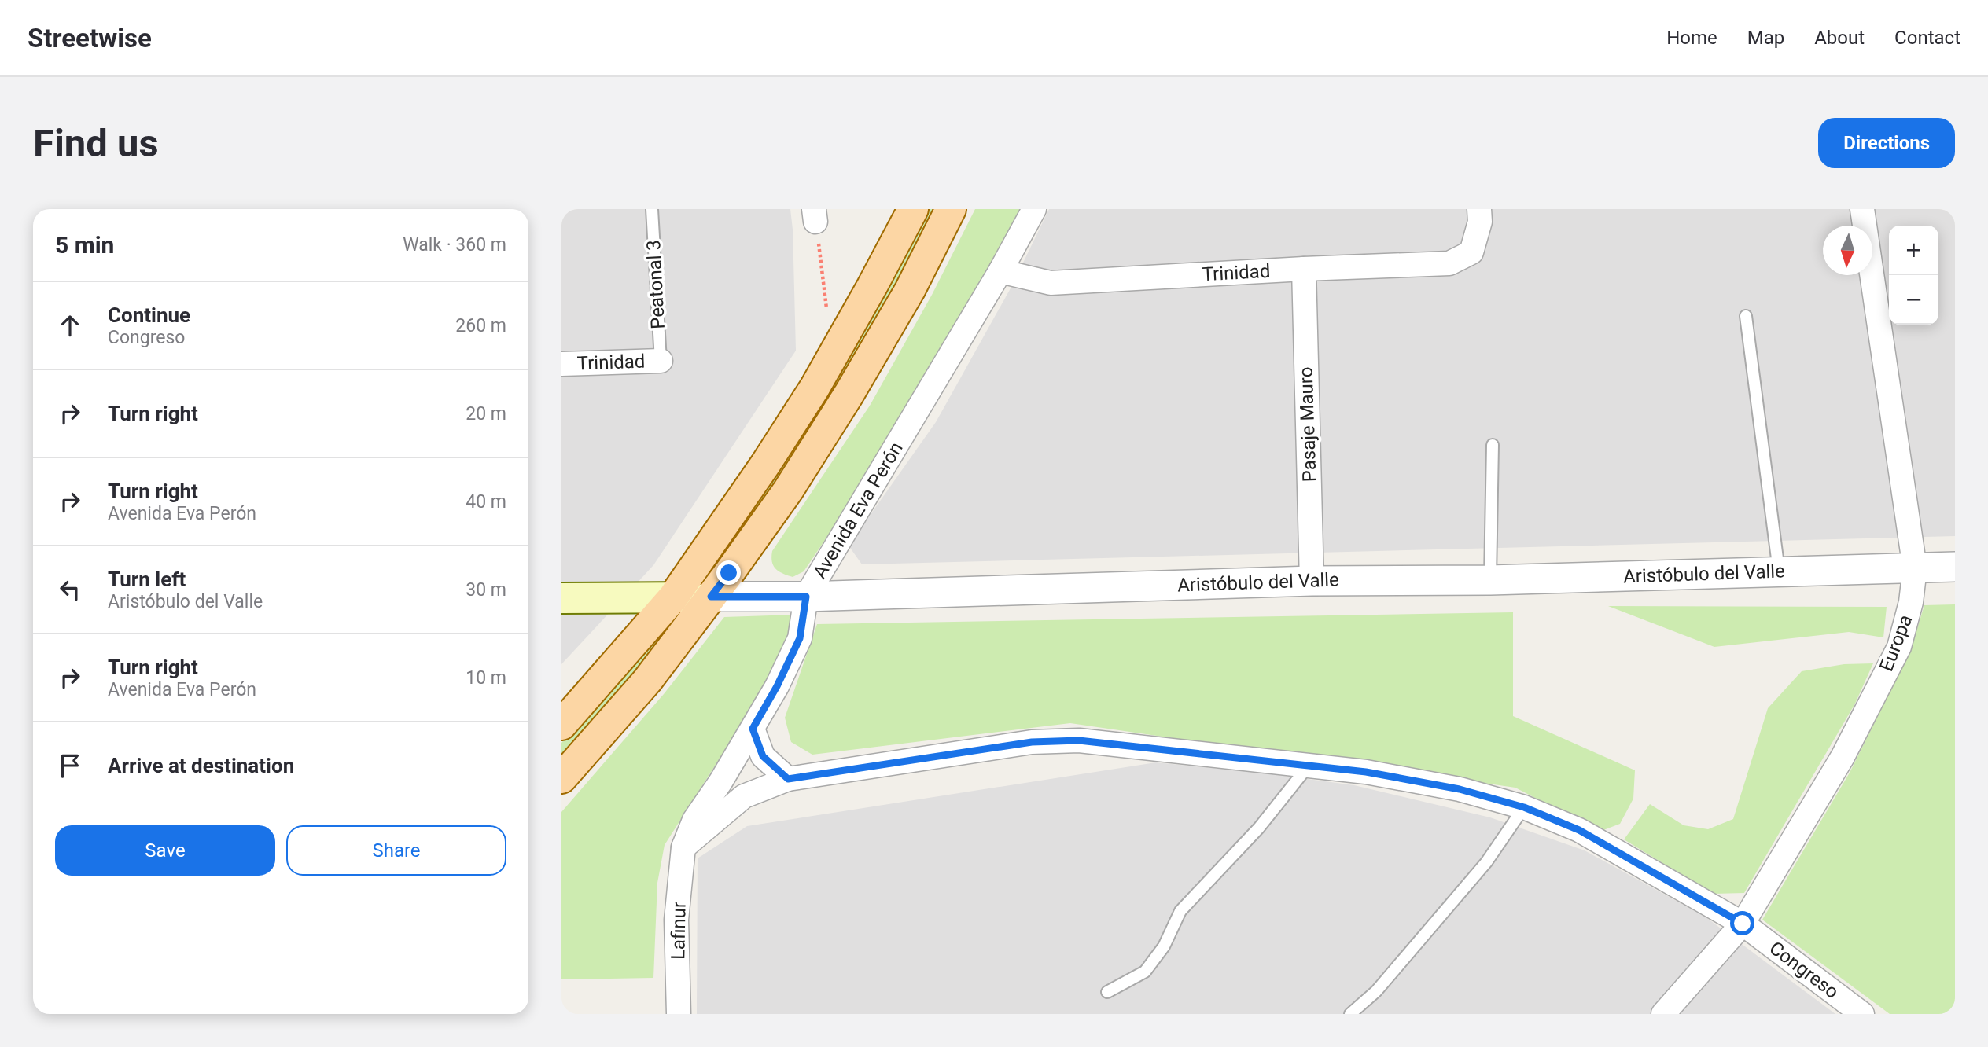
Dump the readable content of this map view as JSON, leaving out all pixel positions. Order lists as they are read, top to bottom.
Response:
{
  "streets": {
    "main road": ["Aristóbulo del Valle"],
    "street": [
      "Trinidad",
      "Pasaje Mauro",
      "Avenida Eva Perón",
      "Europa",
      "Lafinur",
      "Congreso"
    ],
    "lane": ["Peatonal 3"]
  },
  "crossings": [
    ["Trinidad", "Peatonal 3"],
    ["Trinidad", "Pasaje Mauro"],
    ["Trinidad", "Avenida Eva Perón"],
    ["Pasaje Mauro", "Aristóbulo del Valle"],
    ["Avenida Eva Perón", "Aristóbulo del Valle"],
    ["Avenida Eva Perón", "Lafinur"],
    ["Avenida Eva Perón", "Congreso"],
    ["Aristóbulo del Valle", "Europa"],
    ["Europa", "Congreso"],
    ["Lafinur", "Congreso"]
  ],
  "north": "bottom",
  "page": {
    "header": "Streetwise",
    "nav": [
      "Home",
      "Map",
      "About",
      "Contact"
    ],
    "buttons": [
      "Directions",
      ["Save", "Share"]
    ],
    "title": "Find us",
    "heading": ["5 min", "Walk · 360 m"],
    "map_buttons": ["+", "−"],
    "list": [
      ["Continue", "Congreso", "260 m"],
      ["Turn right", "20 m"],
      ["Turn right", "Avenida Eva Perón", "40 m"],
      ["Turn left", "Aristóbulo del Valle", "30 m"],
      ["Turn right", "Avenida Eva Perón", "10 m"],
      "Arrive at destination"
    ]
  }
}
